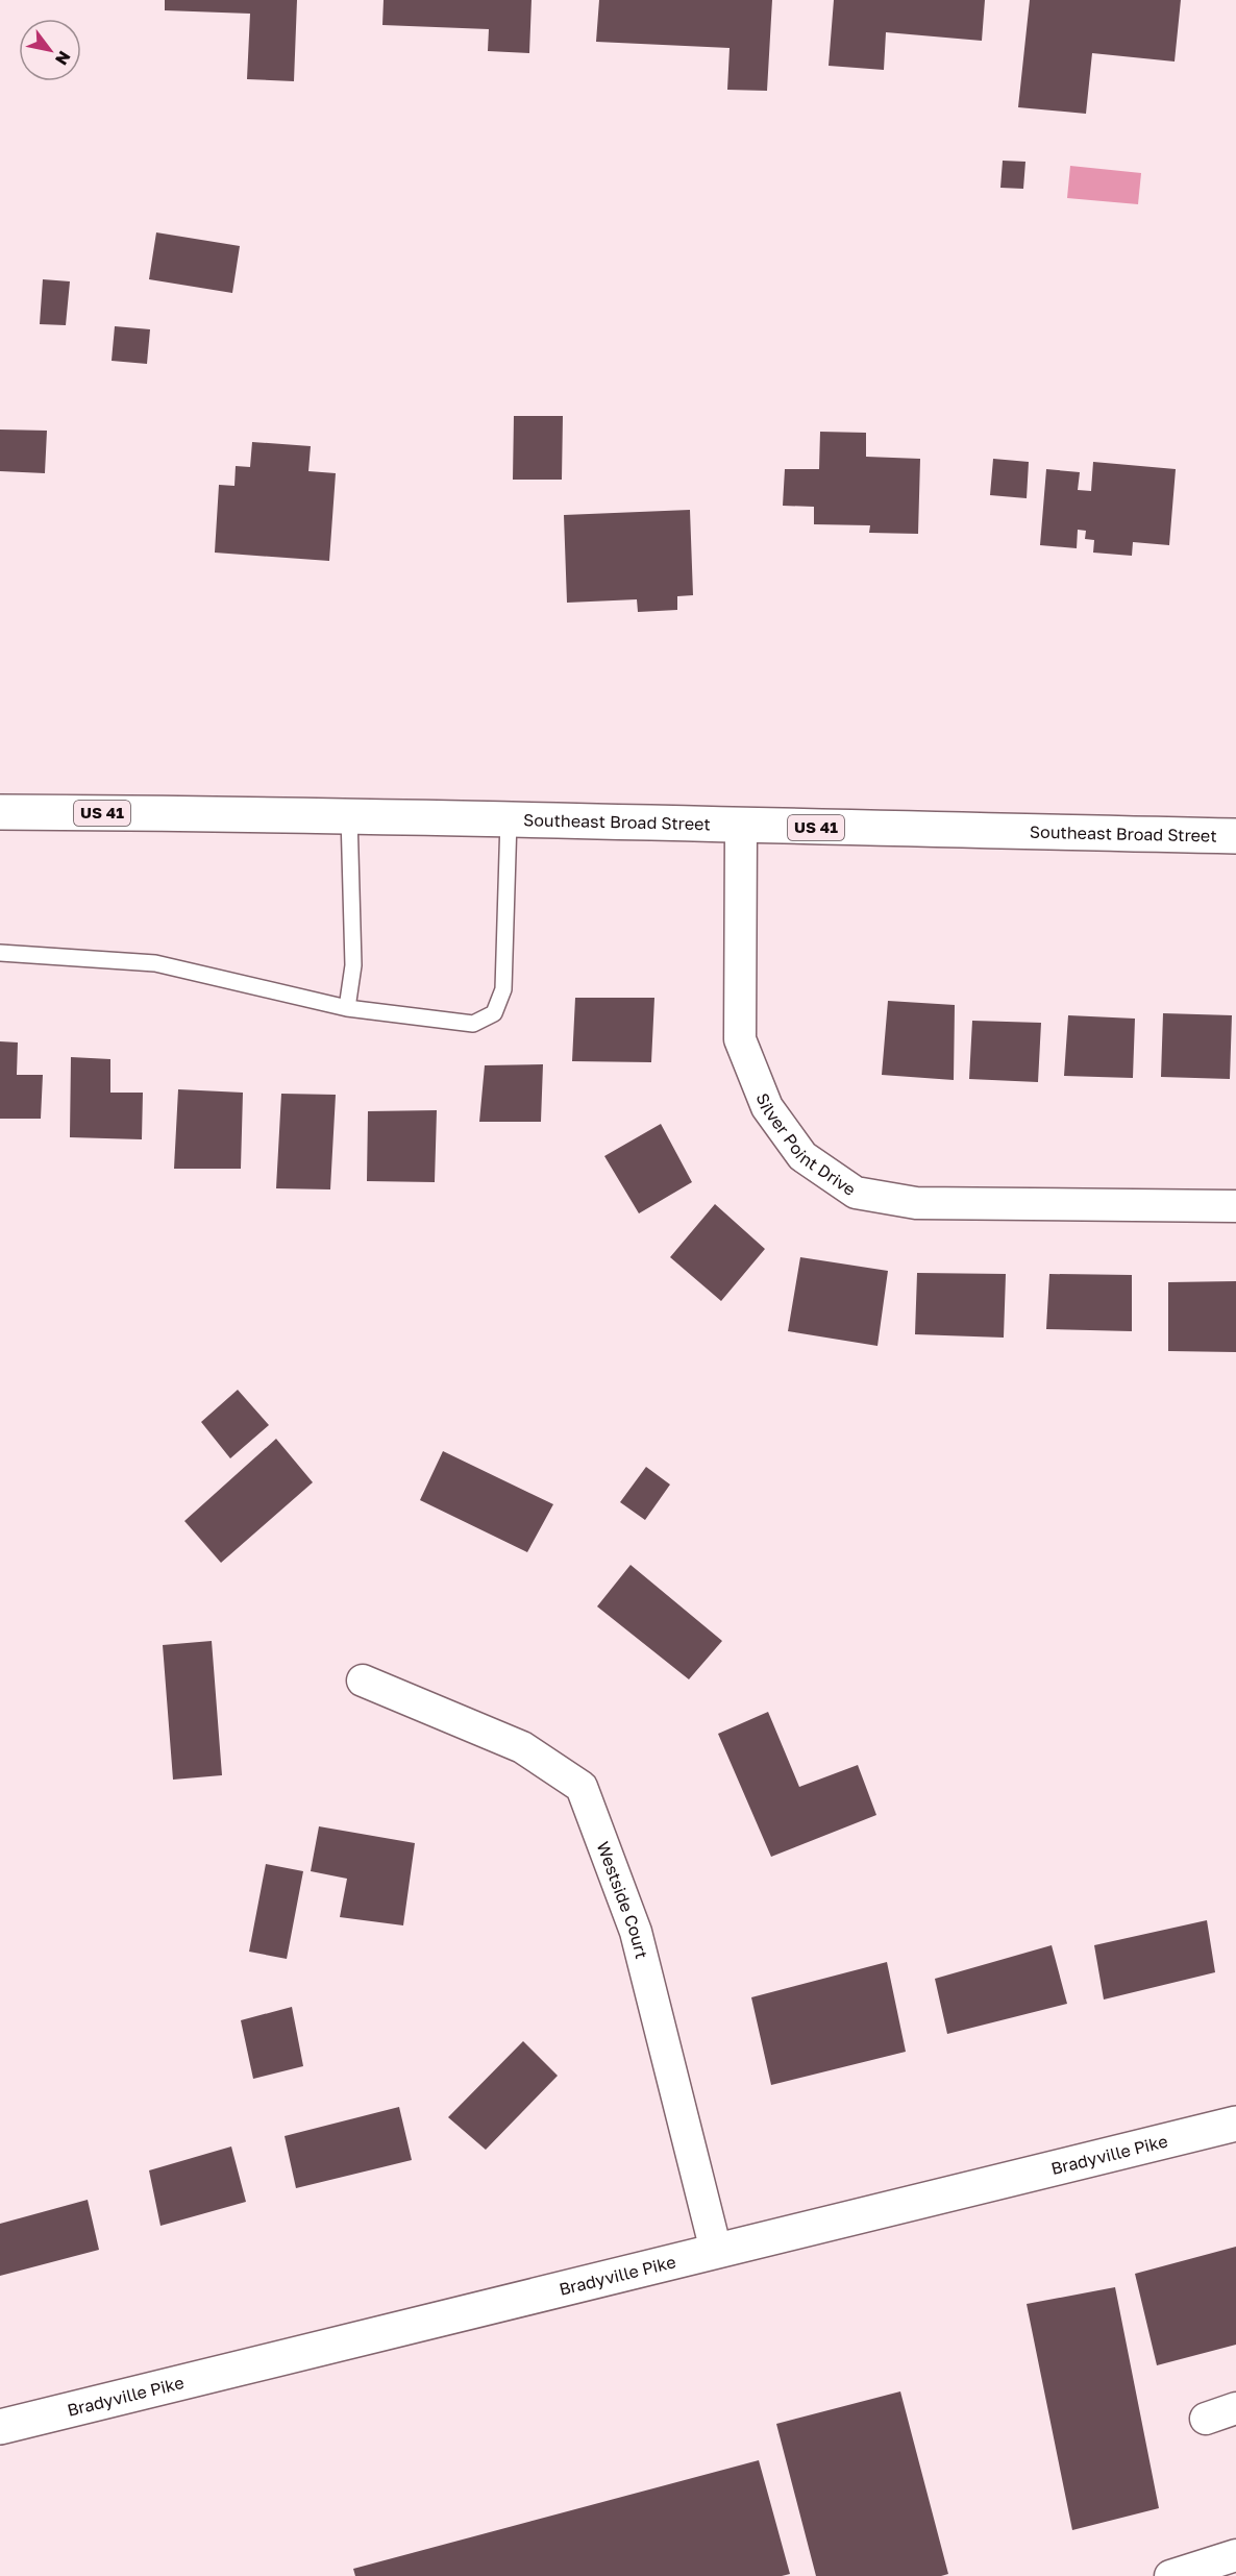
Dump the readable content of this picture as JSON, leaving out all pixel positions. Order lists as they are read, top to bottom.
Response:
{
  "streets": {
    "main road": ["US 41", "Southeast Broad Street", "Bradyville Pike"],
    "street": ["Silver Point Drive", "Westside Court"]
  },
  "crossings": [
    ["Southeast Broad Street", "Silver Point Drive"],
    ["Westside Court", "Bradyville Pike"]
  ],
  "north": "bottom right"
}
